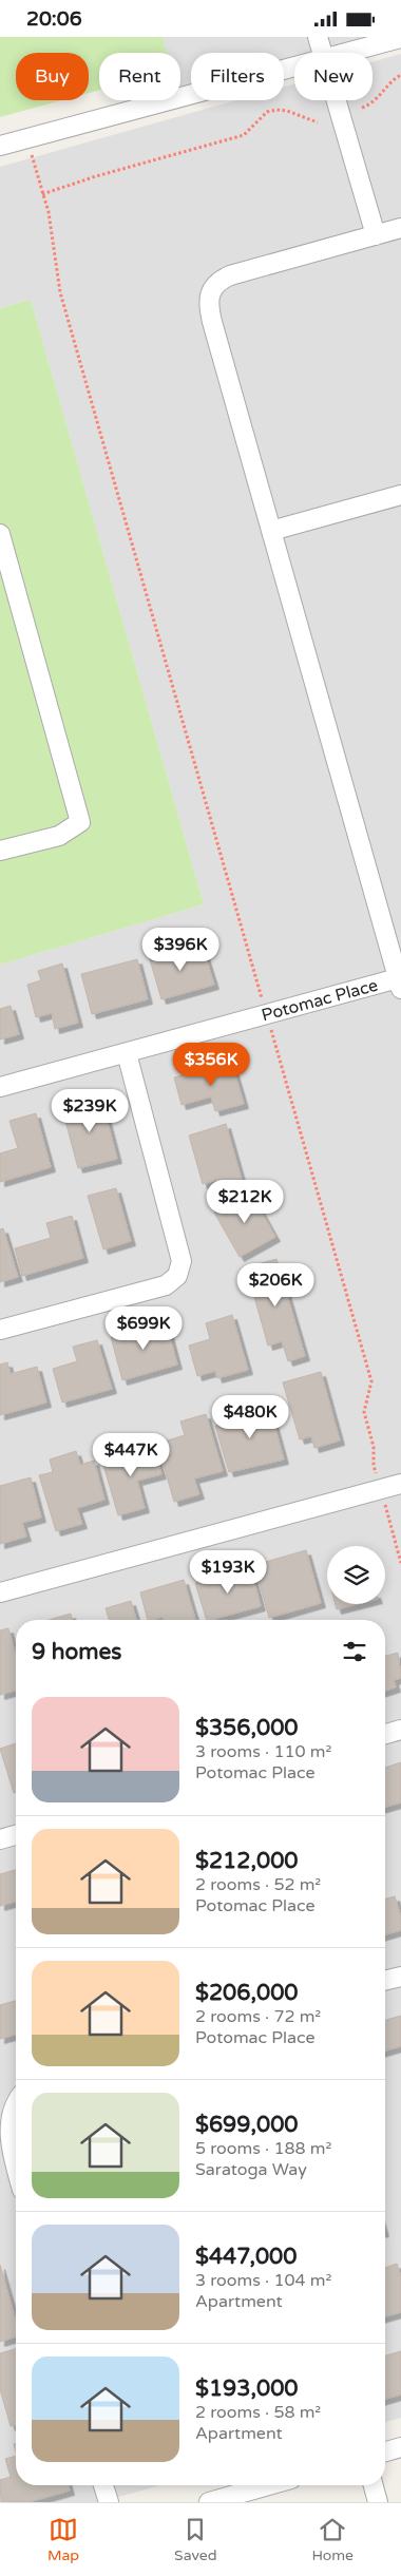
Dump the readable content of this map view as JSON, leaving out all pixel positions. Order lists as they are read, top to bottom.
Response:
{
  "streets": {
    "street": ["Potomac Place"]
  },
  "page": {
    "status": "20:06",
    "chip": [
      "Buy",
      "Rent",
      "Filters",
      "New"
    ],
    "price": [
      "$396K",
      "$356K",
      "$239K",
      "$212K",
      "$206K",
      "$699K",
      "$480K",
      "$447K",
      "$193K"
    ],
    "heading": "9 homes",
    "list": [
      {
        "name": "$356,000",
        "note": "3 rooms · 110 m² · Potomac Place"
      },
      {
        "name": "$212,000",
        "note": "2 rooms · 52 m² · Potomac Place"
      },
      {
        "name": "$206,000",
        "note": "2 rooms · 72 m² · Potomac Place"
      },
      {
        "name": "$699,000",
        "note": "5 rooms · 188 m² · Saratoga Way"
      },
      {
        "name": "$447,000",
        "note": "3 rooms · 104 m² · Apartment"
      },
      {
        "name": "$193,000",
        "note": "2 rooms · 58 m² · Apartment"
      }
    ],
    "tabs": ["Map", "Saved", "Home"]
  }
}
